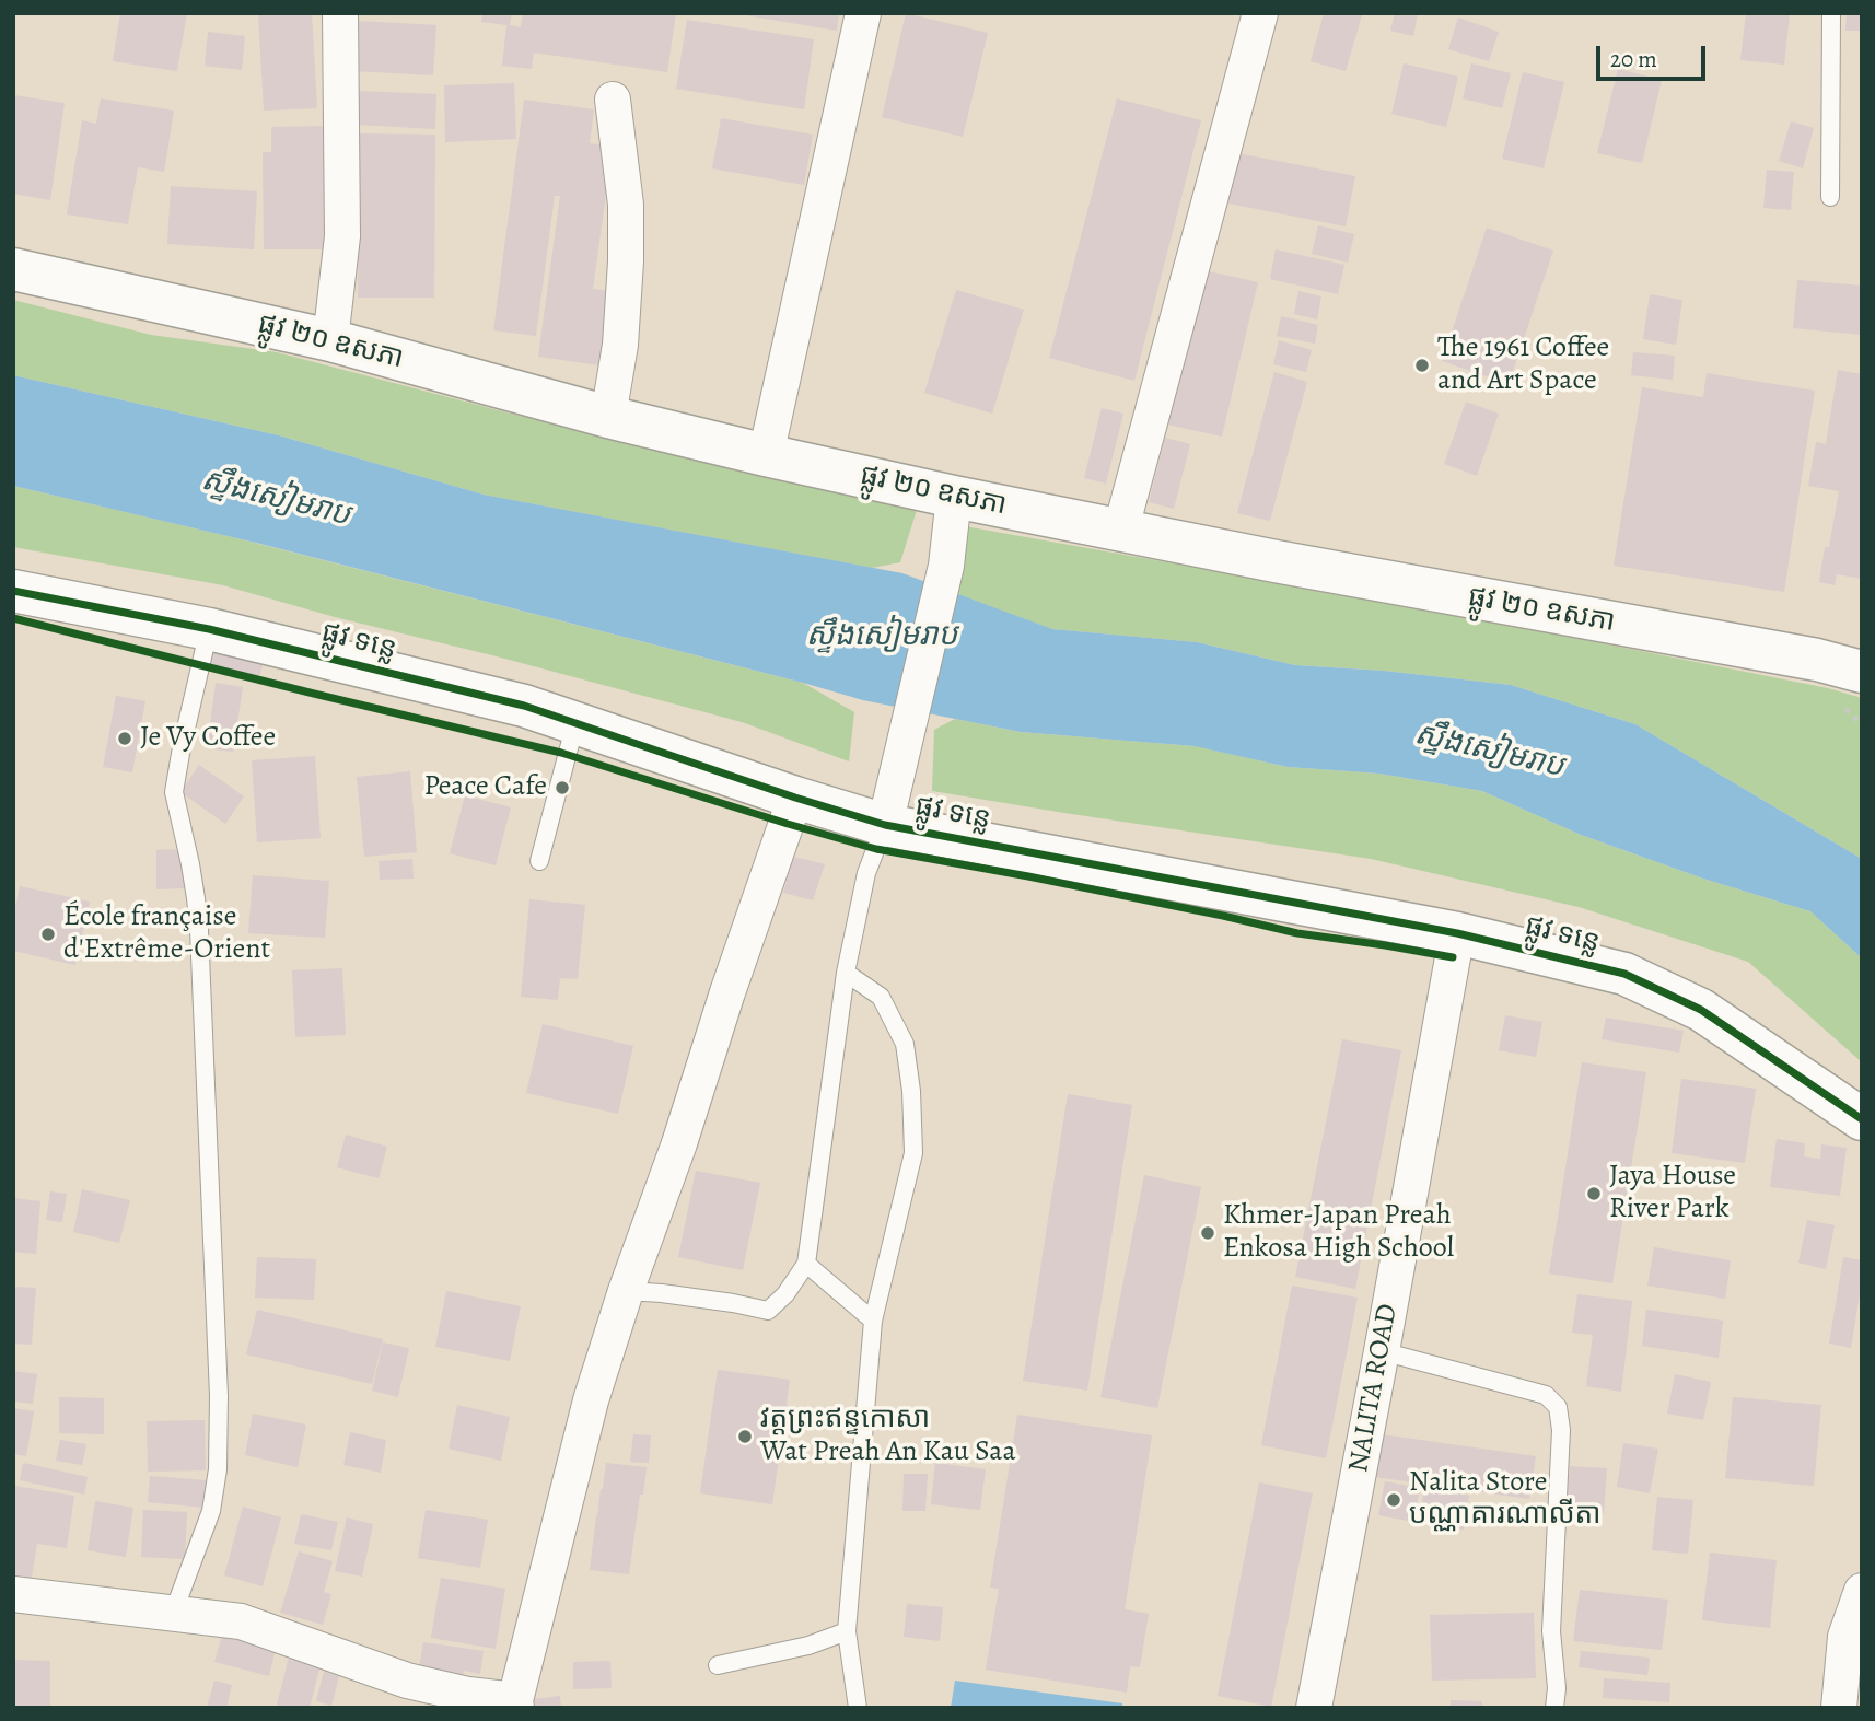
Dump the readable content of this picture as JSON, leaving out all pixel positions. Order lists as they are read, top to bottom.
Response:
{
  "streets": {
    "street": ["ផ្លូវ ២០ ឧសភា", "ផ្លូវ ទន្លេ", "NALITA ROAD"]
  },
  "crossings": [
    ["ផ្លូវ ទន្លេ", "NALITA ROAD"]
  ],
  "water": ["ស្ទឹងសៀមរាប"],
  "places": [
    "The 1961 Coffee and Art Space",
    "Je Vy Coffee",
    "Peace Cafe",
    "École française d'Extrême-Orient",
    "Jaya House River Park",
    "Khmer-Japan Preah Enkosa High School",
    "វត្តព្រះឥន្ទកោសា Wat Preah An Kau Saa",
    "Nalita Store បណ្ណាគារណាលីតា"
  ],
  "scale_bar": "20 m"
}
